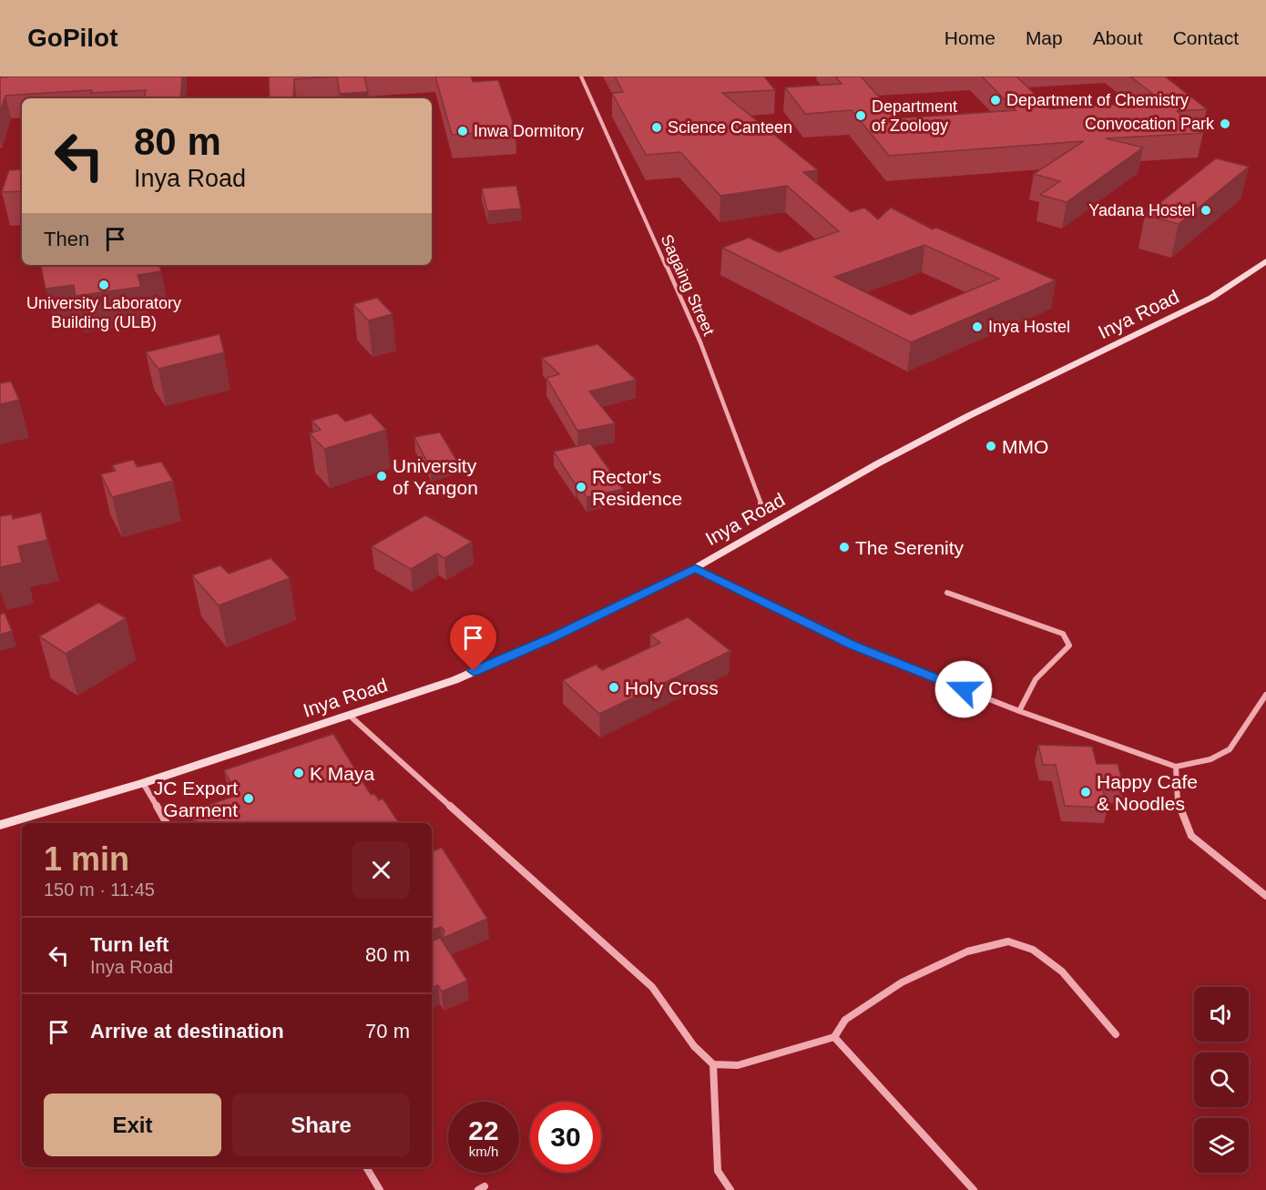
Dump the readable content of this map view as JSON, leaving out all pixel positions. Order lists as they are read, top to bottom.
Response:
{
  "streets": {
    "main road": ["Inya Road"],
    "street": ["Sagaing Street"]
  },
  "places": [
    "Department of Chemistry",
    "Department of Zoology",
    "Convocation Park",
    "Science Canteen",
    "Inwa Dormitory",
    "Yadana Hostel",
    "University Laboratory Building (ULB)",
    "Inya Hostel",
    "MMO",
    "University of Yangon",
    "Rector's Residence",
    "The Serenity",
    "Holy Cross",
    "K Maya",
    "Happy Cafe & Noodles",
    "JC Export Garment"
  ],
  "page": {
    "header": "GoPilot",
    "nav": [
      "Home",
      "Map",
      "About",
      "Contact"
    ],
    "turn": ["80 m", "Inya Road"],
    "then": "Then",
    "heading": ["1 min", "150 m · 11:45"],
    "list": [
      {
        "name": "Turn left",
        "note": "Inya Road",
        "value": "80 m"
      },
      {
        "name": "Arrive at destination",
        "value": "70 m"
      }
    ],
    "buttons": ["Exit", "Share"],
    "speed": "22 km/h",
    "limit": "30"
  }
}
